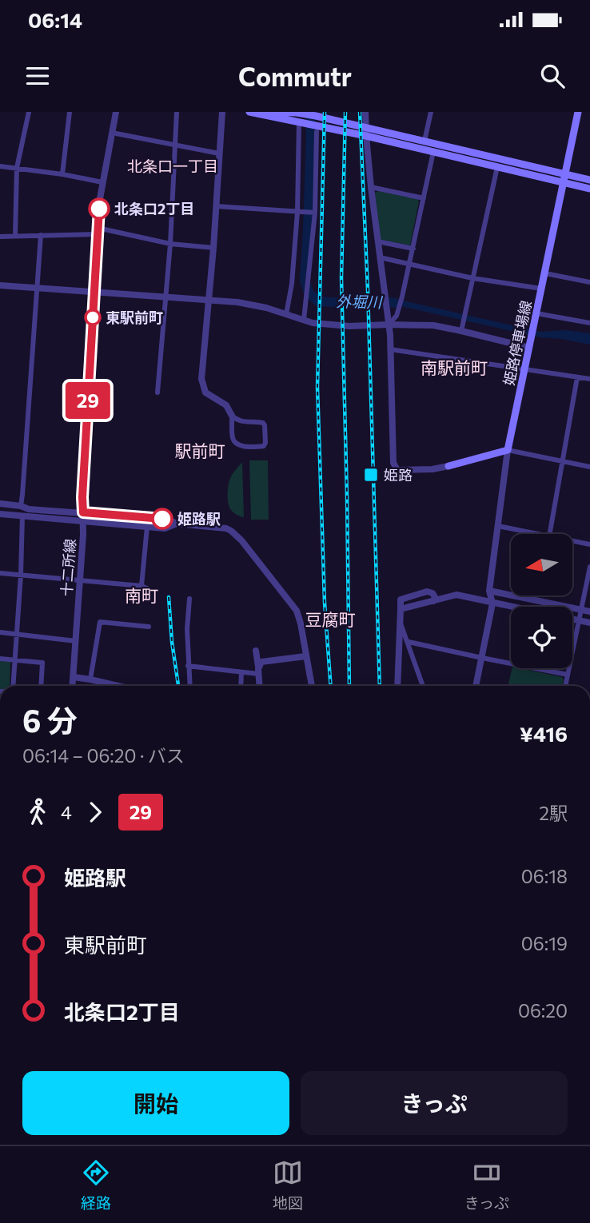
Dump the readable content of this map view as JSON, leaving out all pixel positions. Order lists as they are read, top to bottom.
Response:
{
  "streets": {
    "main road": ["姫路停車場線"],
    "street": ["十二所線"]
  },
  "districts": [
    "北条口一丁目",
    "南駅前町",
    "駅前町",
    "南町",
    "豆腐町"
  ],
  "water": ["外堀川"],
  "places": {
    "other": ["北条口2丁目", "東駅前町", "姫路駅"],
    "transit": ["姫路"]
  },
  "lines": ["bus line 29"],
  "north": "left",
  "page": {
    "status": "06:14",
    "header": "Commutr",
    "on_map": "29",
    "heading": ["6 分", "06:14 – 06:20 · バス", "¥416"],
    "legs": ["4", "29", "2駅"],
    "list": [
      {
        "name": "姫路駅",
        "value": "06:18"
      },
      {
        "name": "東駅前町",
        "value": "06:19"
      },
      {
        "name": "北条口2丁目",
        "value": "06:20"
      }
    ],
    "buttons": ["開始", "きっぷ"],
    "tabs": ["経路", "地図", "きっぷ"]
  }
}
